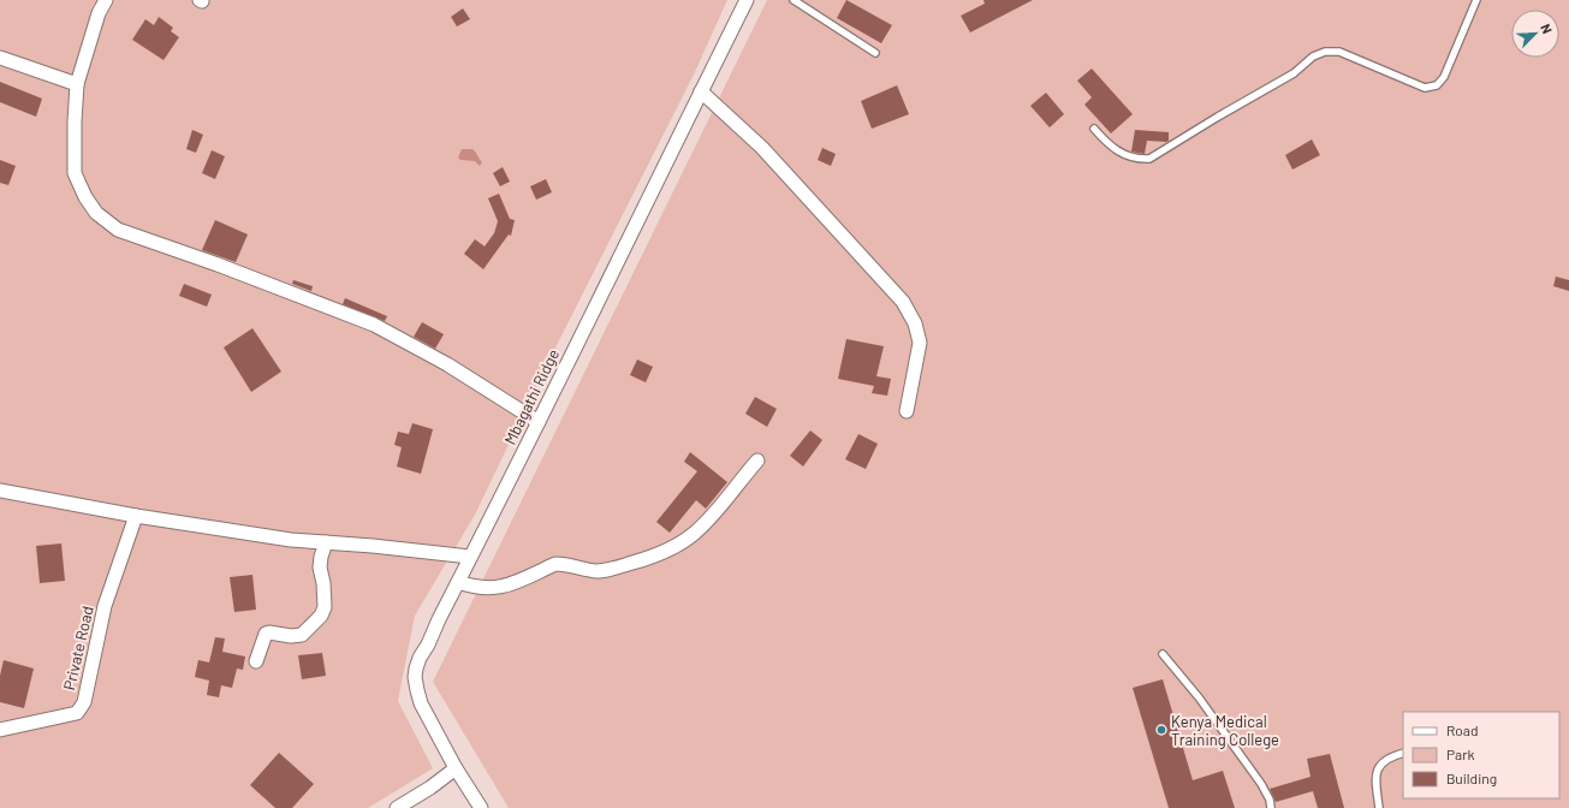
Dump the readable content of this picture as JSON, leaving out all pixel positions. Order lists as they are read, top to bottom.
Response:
{
  "streets": {
    "street": ["Mbagathi Ridge", "Private Road"]
  },
  "places": ["Kenya Medical Training College"],
  "legend": ["Road", "Park", "Building"],
  "north": "top right"
}
